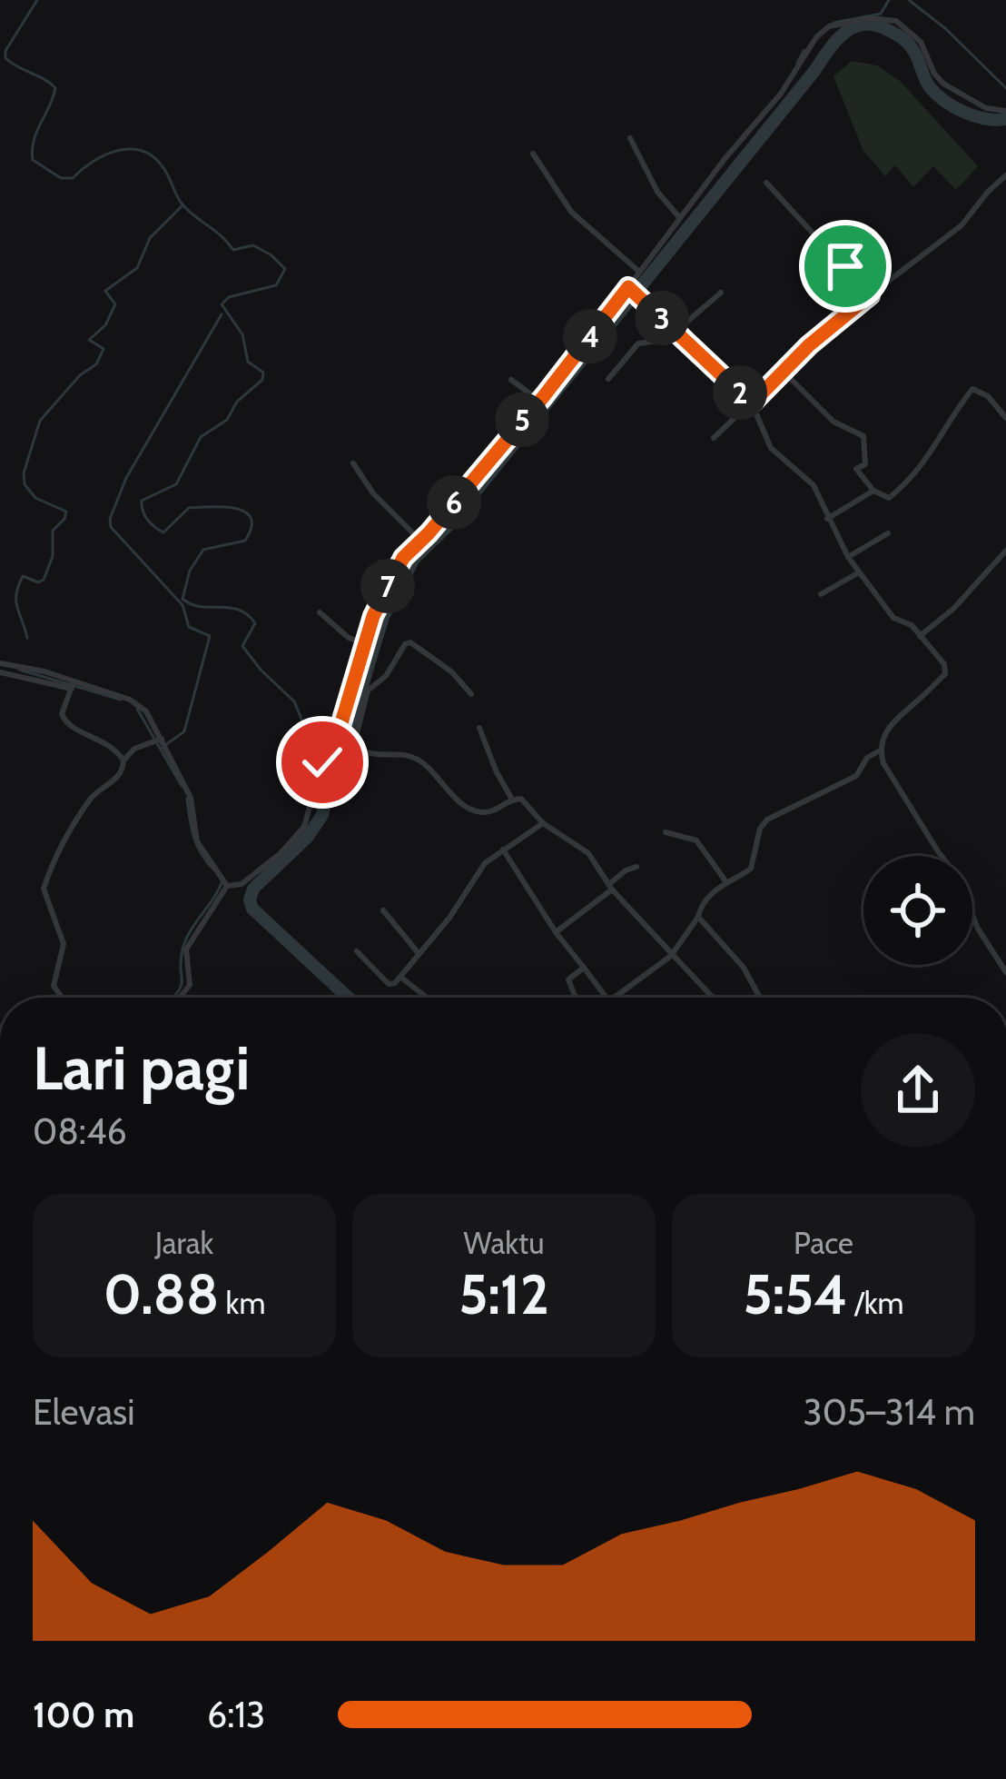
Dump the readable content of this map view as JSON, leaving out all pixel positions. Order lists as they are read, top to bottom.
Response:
{
  "page": {
    "pins": [
      "3",
      "4",
      "2",
      "5",
      "6",
      "7"
    ],
    "heading": ["Lari pagi", "08:46"],
    "stats": [
      ["Jarak", "0.88 km"],
      ["Waktu", "5:12"],
      ["Pace", "5:54 /km"]
    ],
    "chart": ["Elevasi", "305–314 m"],
    "list": [
      {
        "name": "100 m",
        "note": "6:13"
      }
    ]
  }
}
